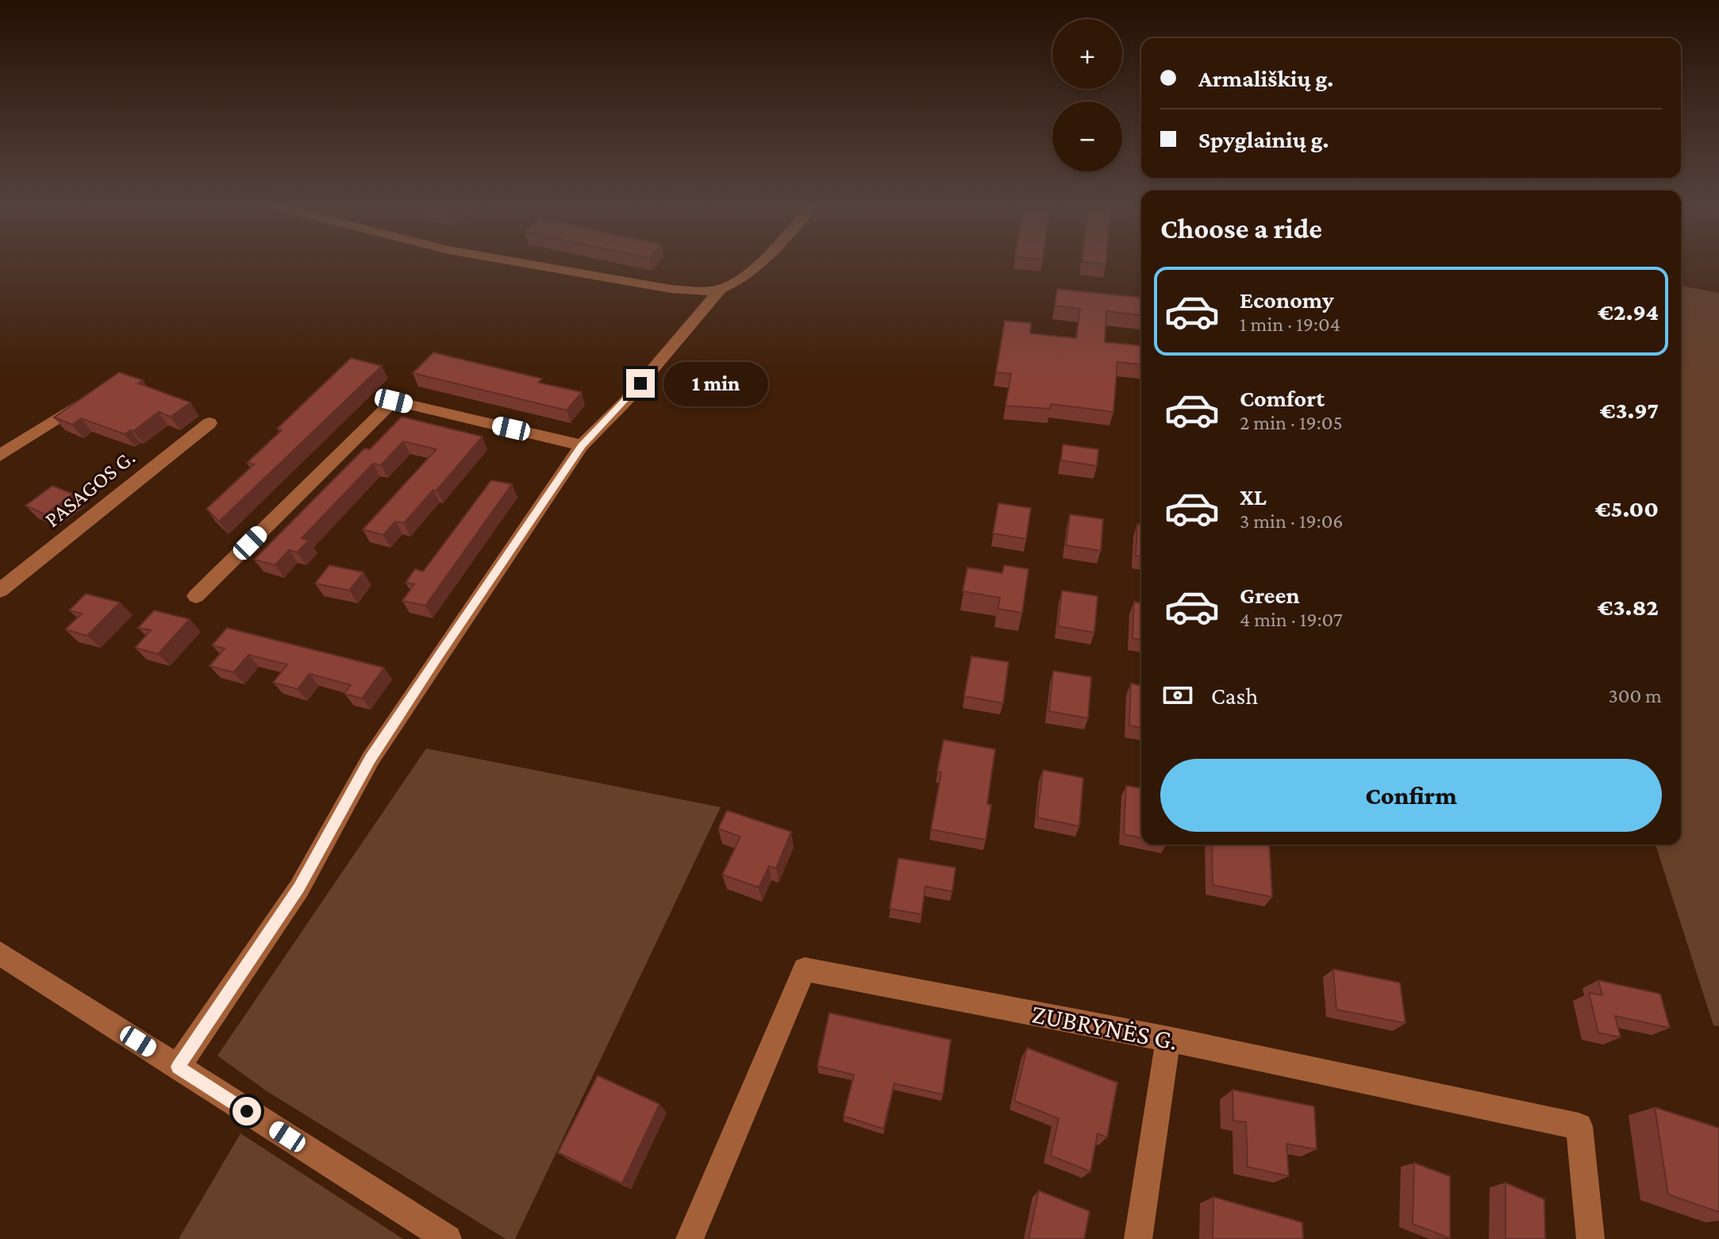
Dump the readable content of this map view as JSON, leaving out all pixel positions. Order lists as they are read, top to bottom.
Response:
{
  "streets": {
    "street": ["PASAGOS G.", "ZUBRYNĖS G."]
  },
  "page": {
    "map_buttons": ["+", "−"],
    "banner": ["Armališkių g.", "Spyglainių g."],
    "heading": "Choose a ride",
    "list": [
      {
        "name": "Economy",
        "note": "1 min · 19:04",
        "value": "€2.94"
      },
      {
        "name": "Comfort",
        "note": "2 min · 19:05",
        "value": "€3.97"
      },
      {
        "name": "XL",
        "note": "3 min · 19:06",
        "value": "€5.00"
      },
      {
        "name": "Green",
        "note": "4 min · 19:07",
        "value": "€3.82"
      }
    ],
    "bubble": "1 min",
    "pay": ["Cash", "300 m"],
    "buttons": "Confirm"
  }
}
